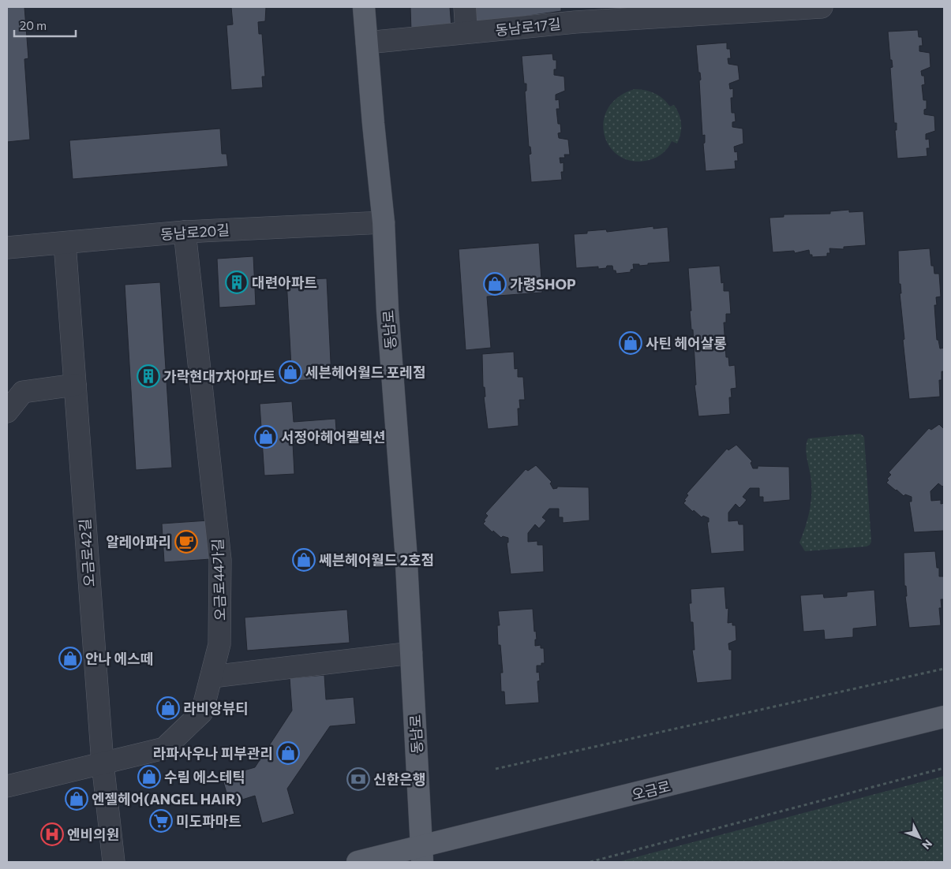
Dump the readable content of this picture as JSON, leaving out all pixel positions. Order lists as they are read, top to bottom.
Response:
{
  "streets": {
    "main road": ["동남로", "오금로"],
    "street": [
      "동남로17길",
      "동남로20길",
      "오금로42길",
      "오금로44가길"
    ]
  },
  "crossings": [
    ["동남로17길", "동남로"],
    ["동남로20길", "동남로"],
    ["동남로20길", "오금로42길"],
    ["동남로20길", "오금로44가길"],
    ["동남로", "오금로"],
    ["오금로42길", "오금로44가길"]
  ],
  "places": {
    "building": ["대련아파트", "가락현대7차아파트"],
    "shop": [
      "가령SHOP",
      "사틴 헤어살롱",
      "세븐헤어월드 포레점",
      "서정아헤어켈렉션",
      "쎄븐헤어월드 2호점",
      "안나 에스떼",
      "라비앙뷰티",
      "라파사우나 피부관리",
      "수림 에스테틱",
      "엔젤헤어(ANGEL HAIR)"
    ],
    "cafe": ["알레아파리"],
    "bank": ["신한은행"],
    "supermarket": ["미도파마트"],
    "hospital": ["엔비의원"]
  },
  "scale_bar": "20 m",
  "north": "bottom right"
}
